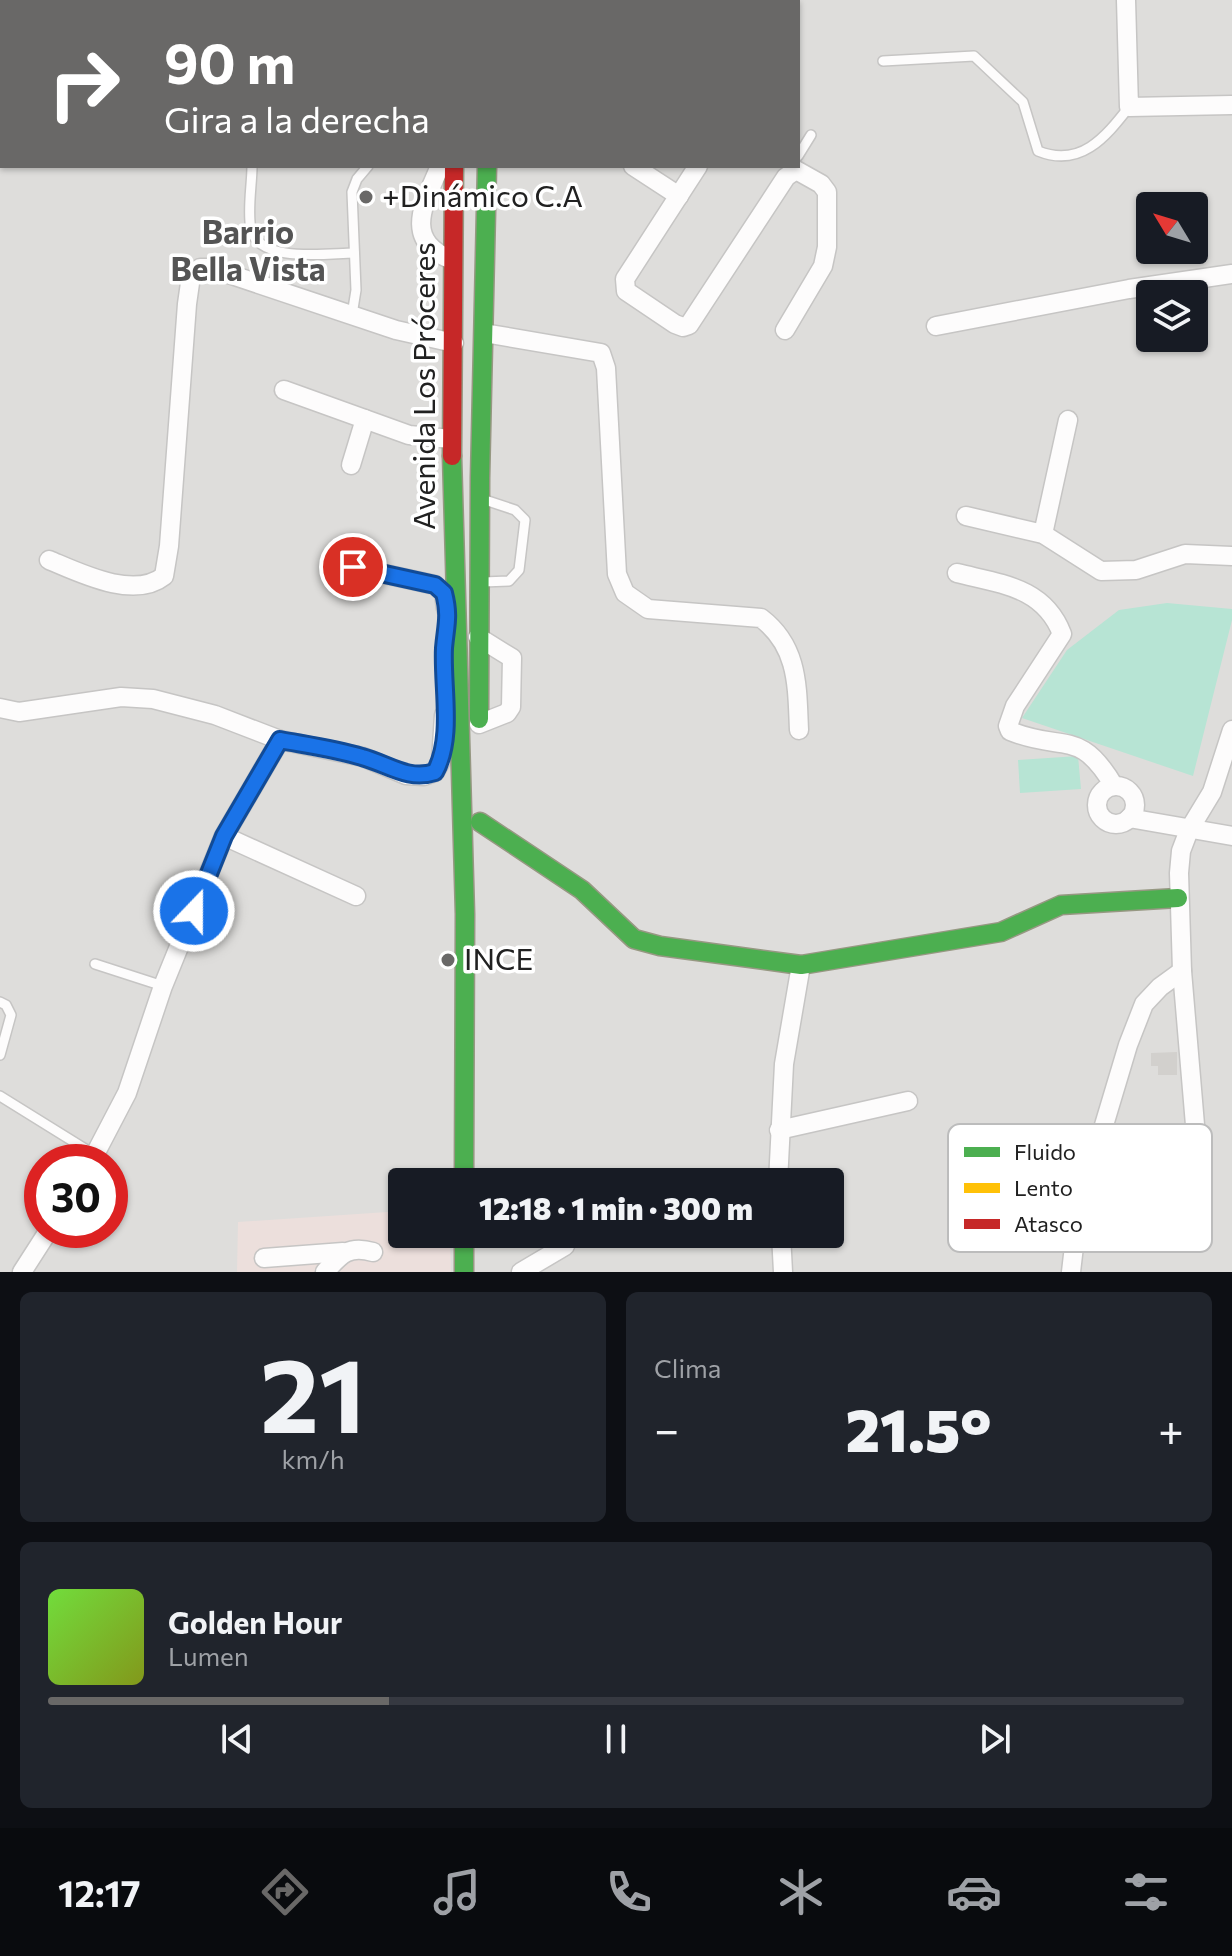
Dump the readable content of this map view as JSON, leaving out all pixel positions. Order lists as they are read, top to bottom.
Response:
{
  "streets": {
    "main road": ["Avenida Los Próceres"]
  },
  "districts": ["Barrio Bella Vista"],
  "places": ["+Dinámico C.A", "INCE"],
  "legend": ["Fluido", "Lento", "Atasco"],
  "north": "top left",
  "page": {
    "turn": ["90 m", "Gira a la derecha"],
    "limit": "30",
    "trip": "12:18 · 1 min · 300 m",
    "tile": [
      ["21", "km/h"],
      "Clima"
    ],
    "heat": ["−", "21.5°", "+"],
    "song": ["Golden Hour", "Lumen"],
    "tabs": "12:17"
  }
}
